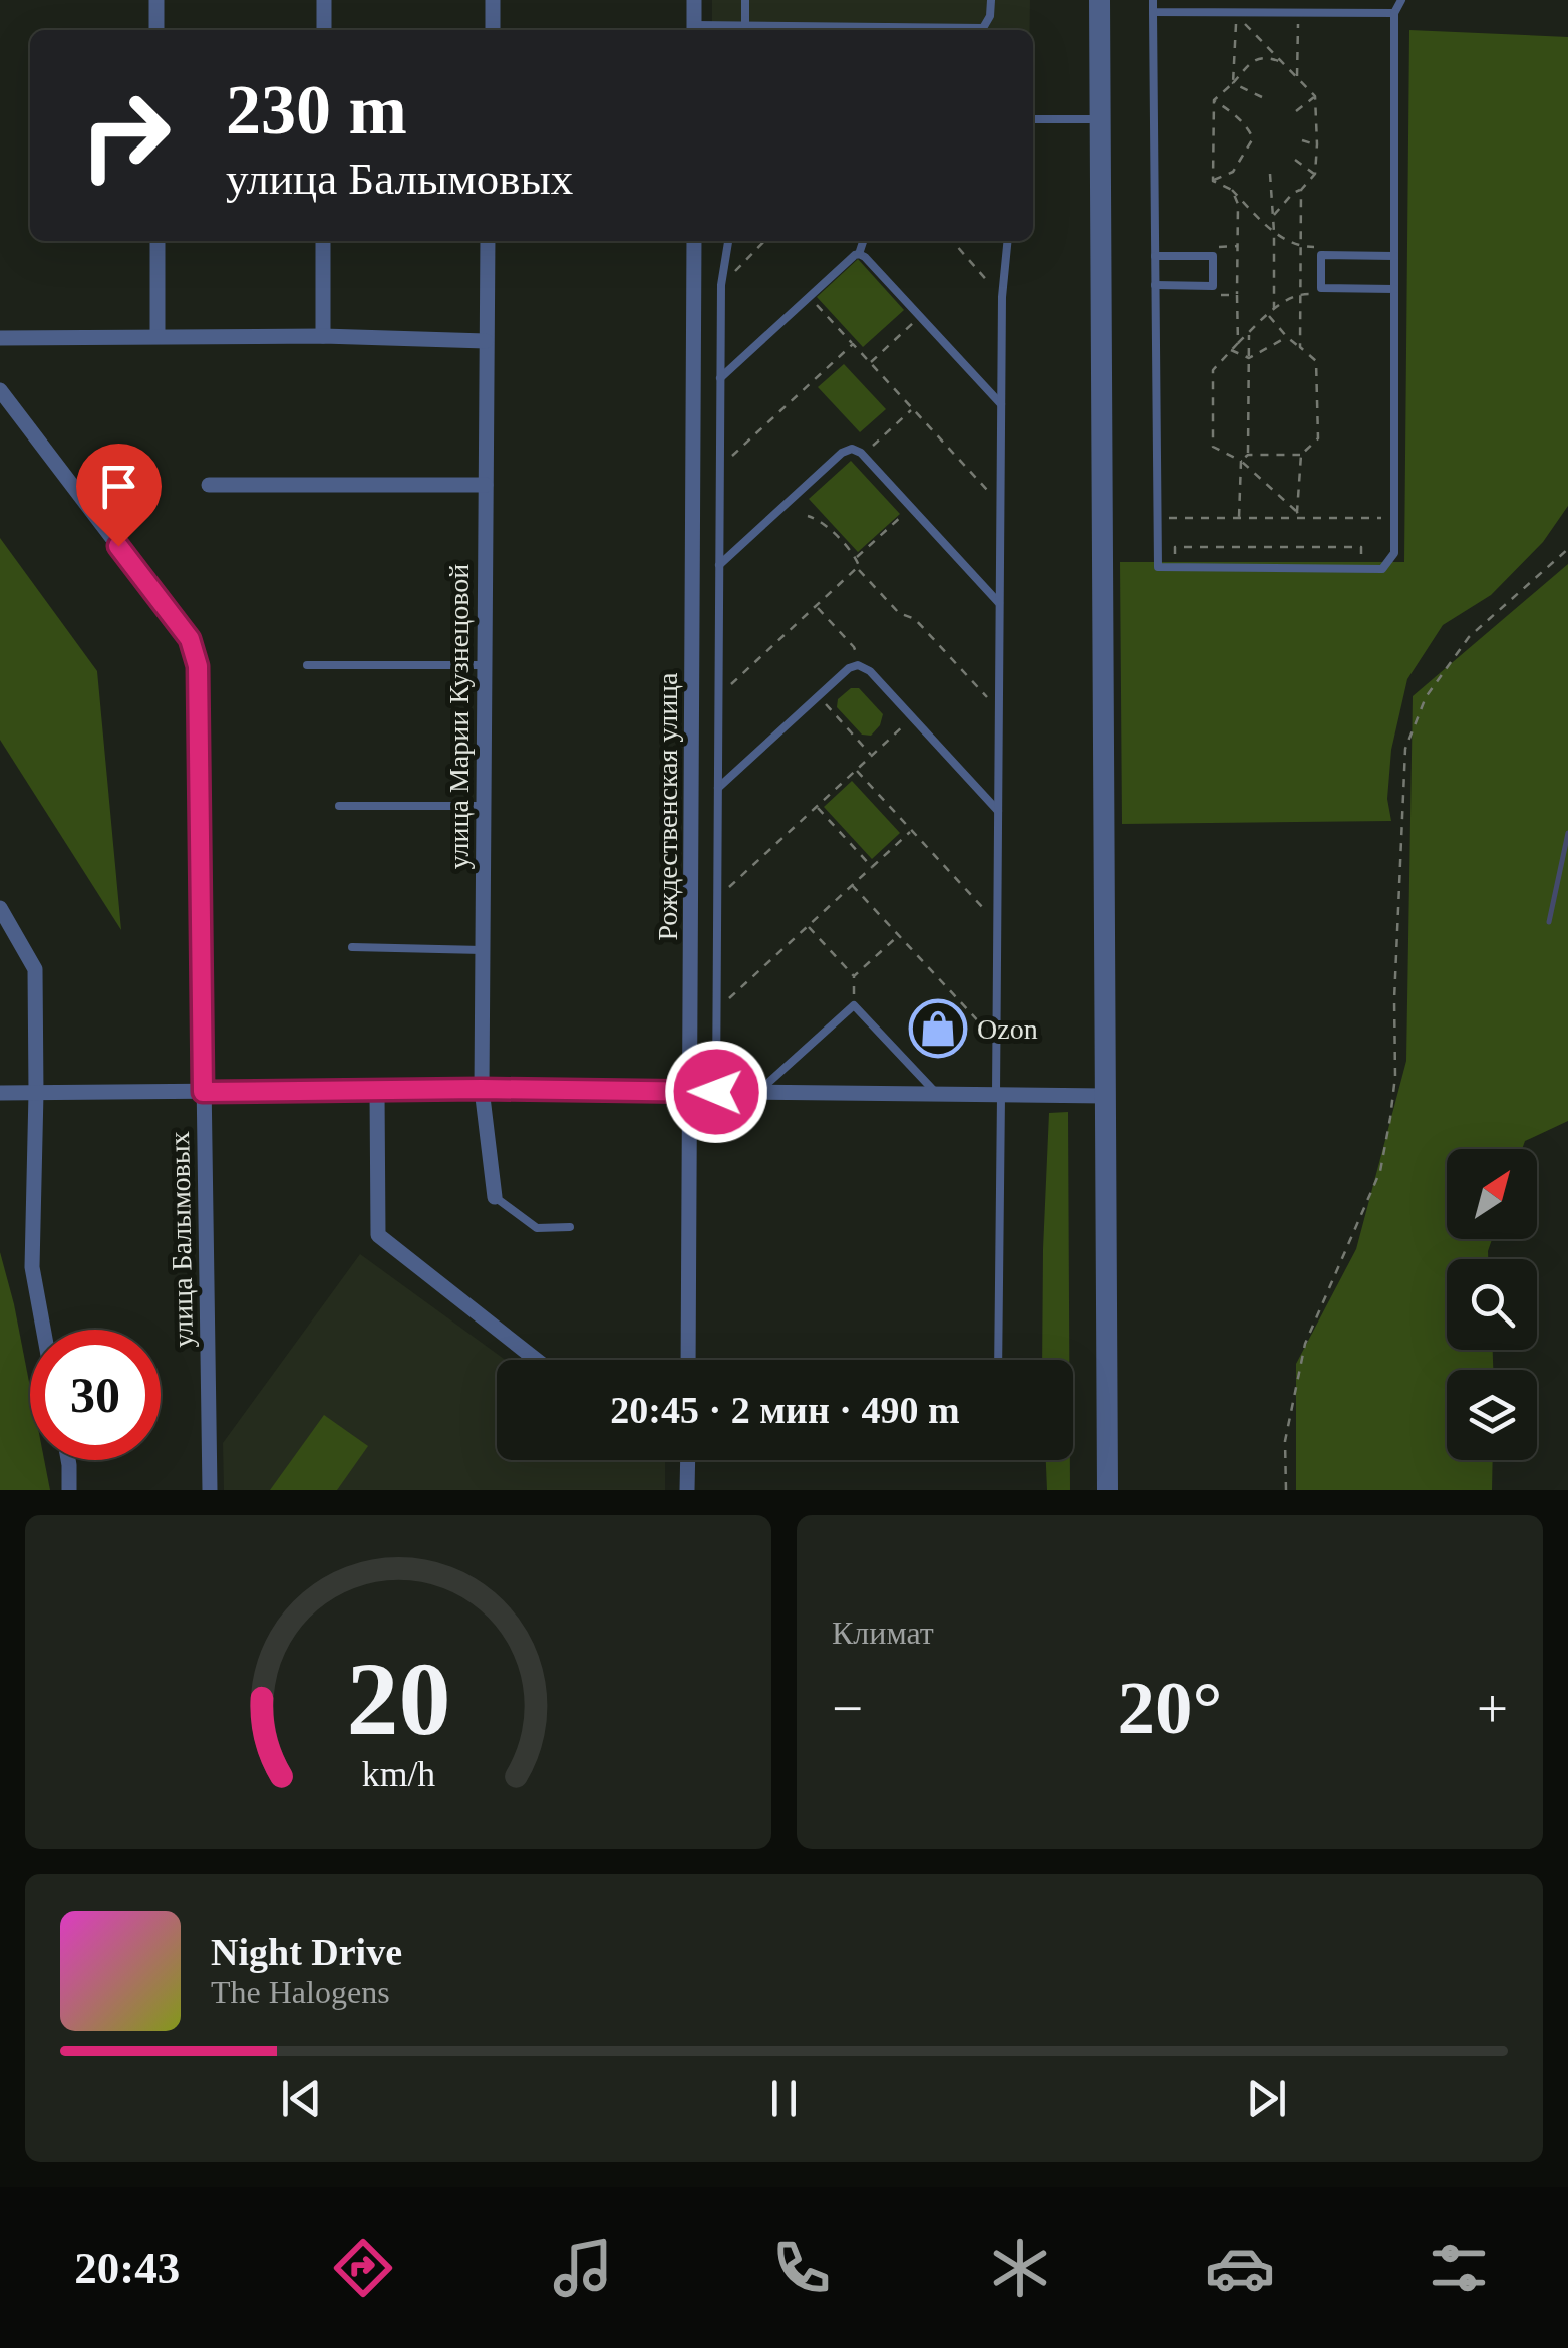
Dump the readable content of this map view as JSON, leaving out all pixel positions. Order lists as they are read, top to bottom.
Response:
{
  "streets": {
    "street": ["улица Марии Кузнецовой", "Рождественская улица", "улица Балымовых"]
  },
  "places": {
    "shop": ["Ozon"]
  },
  "north": "top right",
  "page": {
    "turn": ["230 m", "улица Балымовых"],
    "limit": "30",
    "trip": "20:45 · 2 мин · 490 m",
    "tile": "Климат",
    "heat": ["−", "20°", "+"],
    "song": ["Night Drive", "The Halogens"],
    "tabs": "20:43",
    "gauge": ["20", "km/h"]
  }
}
